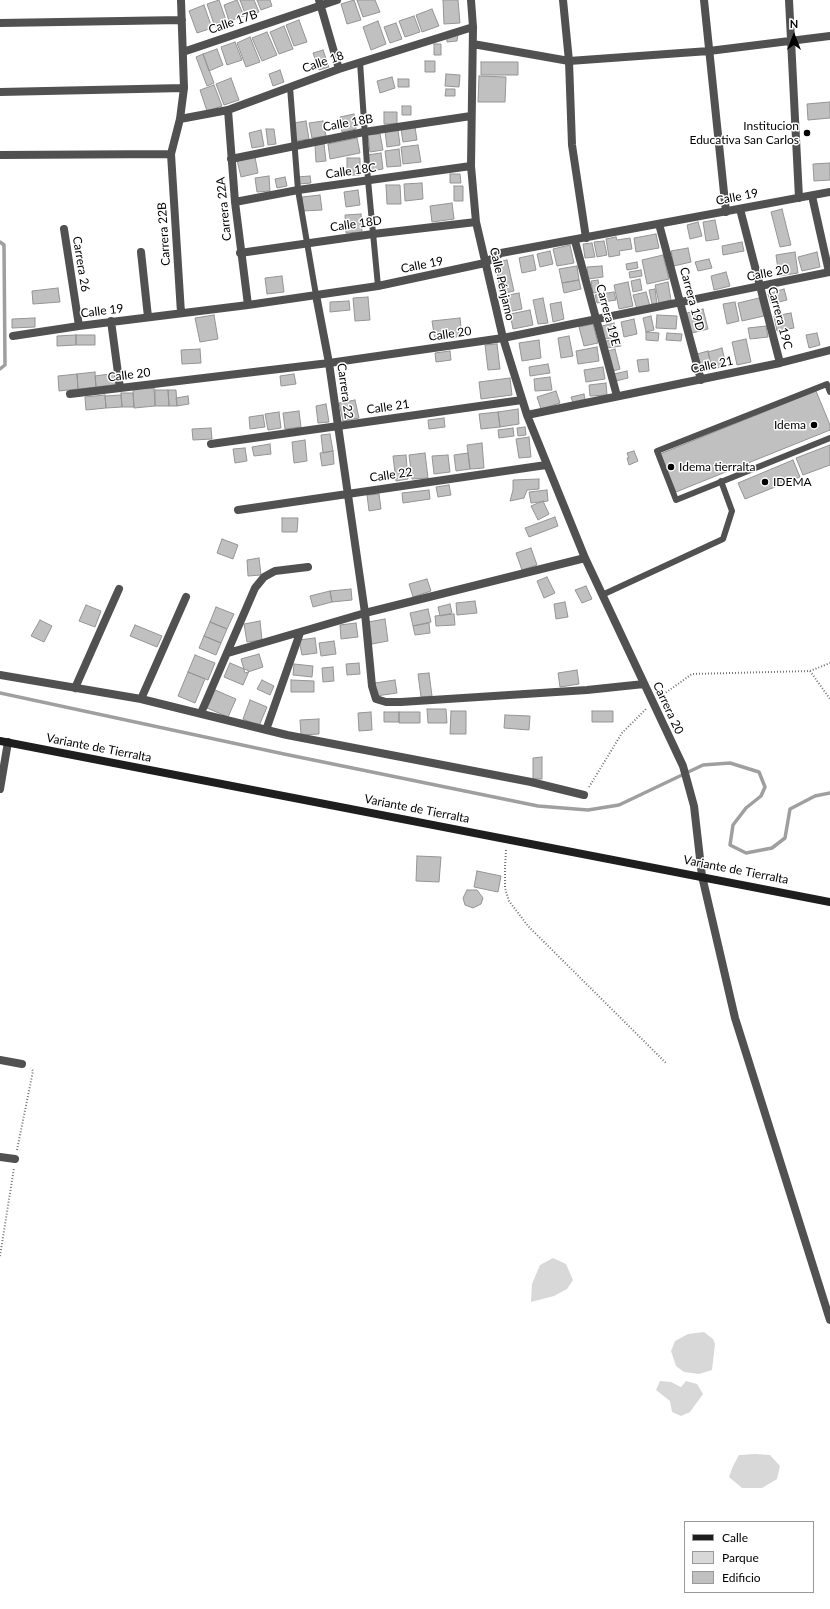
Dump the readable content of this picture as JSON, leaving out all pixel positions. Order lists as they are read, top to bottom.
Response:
{
  "streets": {
    "main road": ["Variante de Tierralta"],
    "street": [
      "Calle 17B",
      "Calle 18",
      "Calle 18B",
      "Calle 18C",
      "Calle 19",
      "Carrera 22A",
      "Calle 18D",
      "Carrera 22B",
      "Carrera 26",
      "Calle 20",
      "Calle Pénjamo",
      "Carrera 19D",
      "Carrera 19E",
      "Carrera 19C",
      "Calle 21",
      "Carrera 22",
      "Calle 22",
      "Carrera 20"
    ]
  },
  "crossings": [
    ["Calle 17B", "Carrera 22B"],
    ["Calle 18", "Carrera 22A"],
    ["Calle 18", "Carrera 22B"],
    ["Calle 18", "Calle Pénjamo"],
    ["Calle 18", "Carrera 22"],
    ["Calle 18B", "Carrera 22A"],
    ["Calle 18B", "Calle Pénjamo"],
    ["Calle 18B", "Carrera 22"],
    ["Calle 18C", "Carrera 22A"],
    ["Calle 18C", "Calle Pénjamo"],
    ["Calle 18C", "Carrera 22"],
    ["Calle 19", "Carrera 22A"],
    ["Calle 19", "Carrera 22B"],
    ["Calle 19", "Carrera 26"],
    ["Calle 19", "Calle Pénjamo"],
    ["Calle 19", "Carrera 19D"],
    ["Calle 19", "Carrera 19E"],
    ["Calle 19", "Carrera 19C"],
    ["Calle 19", "Carrera 22"],
    ["Carrera 22A", "Calle 18D"],
    ["Calle 18D", "Calle Pénjamo"],
    ["Calle 18D", "Carrera 22"],
    ["Calle 20", "Calle Pénjamo"],
    ["Calle 20", "Carrera 19D"],
    ["Calle 20", "Carrera 19E"],
    ["Calle 20", "Carrera 19C"],
    ["Calle 20", "Carrera 22"],
    ["Calle Pénjamo", "Calle 21"],
    ["Calle Pénjamo", "Calle 22"],
    ["Calle Pénjamo", "Carrera 20"],
    ["Carrera 19D", "Calle 21"],
    ["Carrera 19E", "Calle 21"],
    ["Carrera 19C", "Calle 21"],
    ["Calle 21", "Carrera 22"],
    ["Carrera 22", "Calle 22"],
    ["Carrera 22", "Carrera 20"],
    ["Carrera 20", "Variante de Tierralta"]
  ],
  "places": [
    "Institucion Educativa San Carlos",
    "Idema",
    "Idema tierralta",
    "IDEMA"
  ],
  "legend": ["Calle", "Parque", "Edificio"],
  "north": "top"
}
